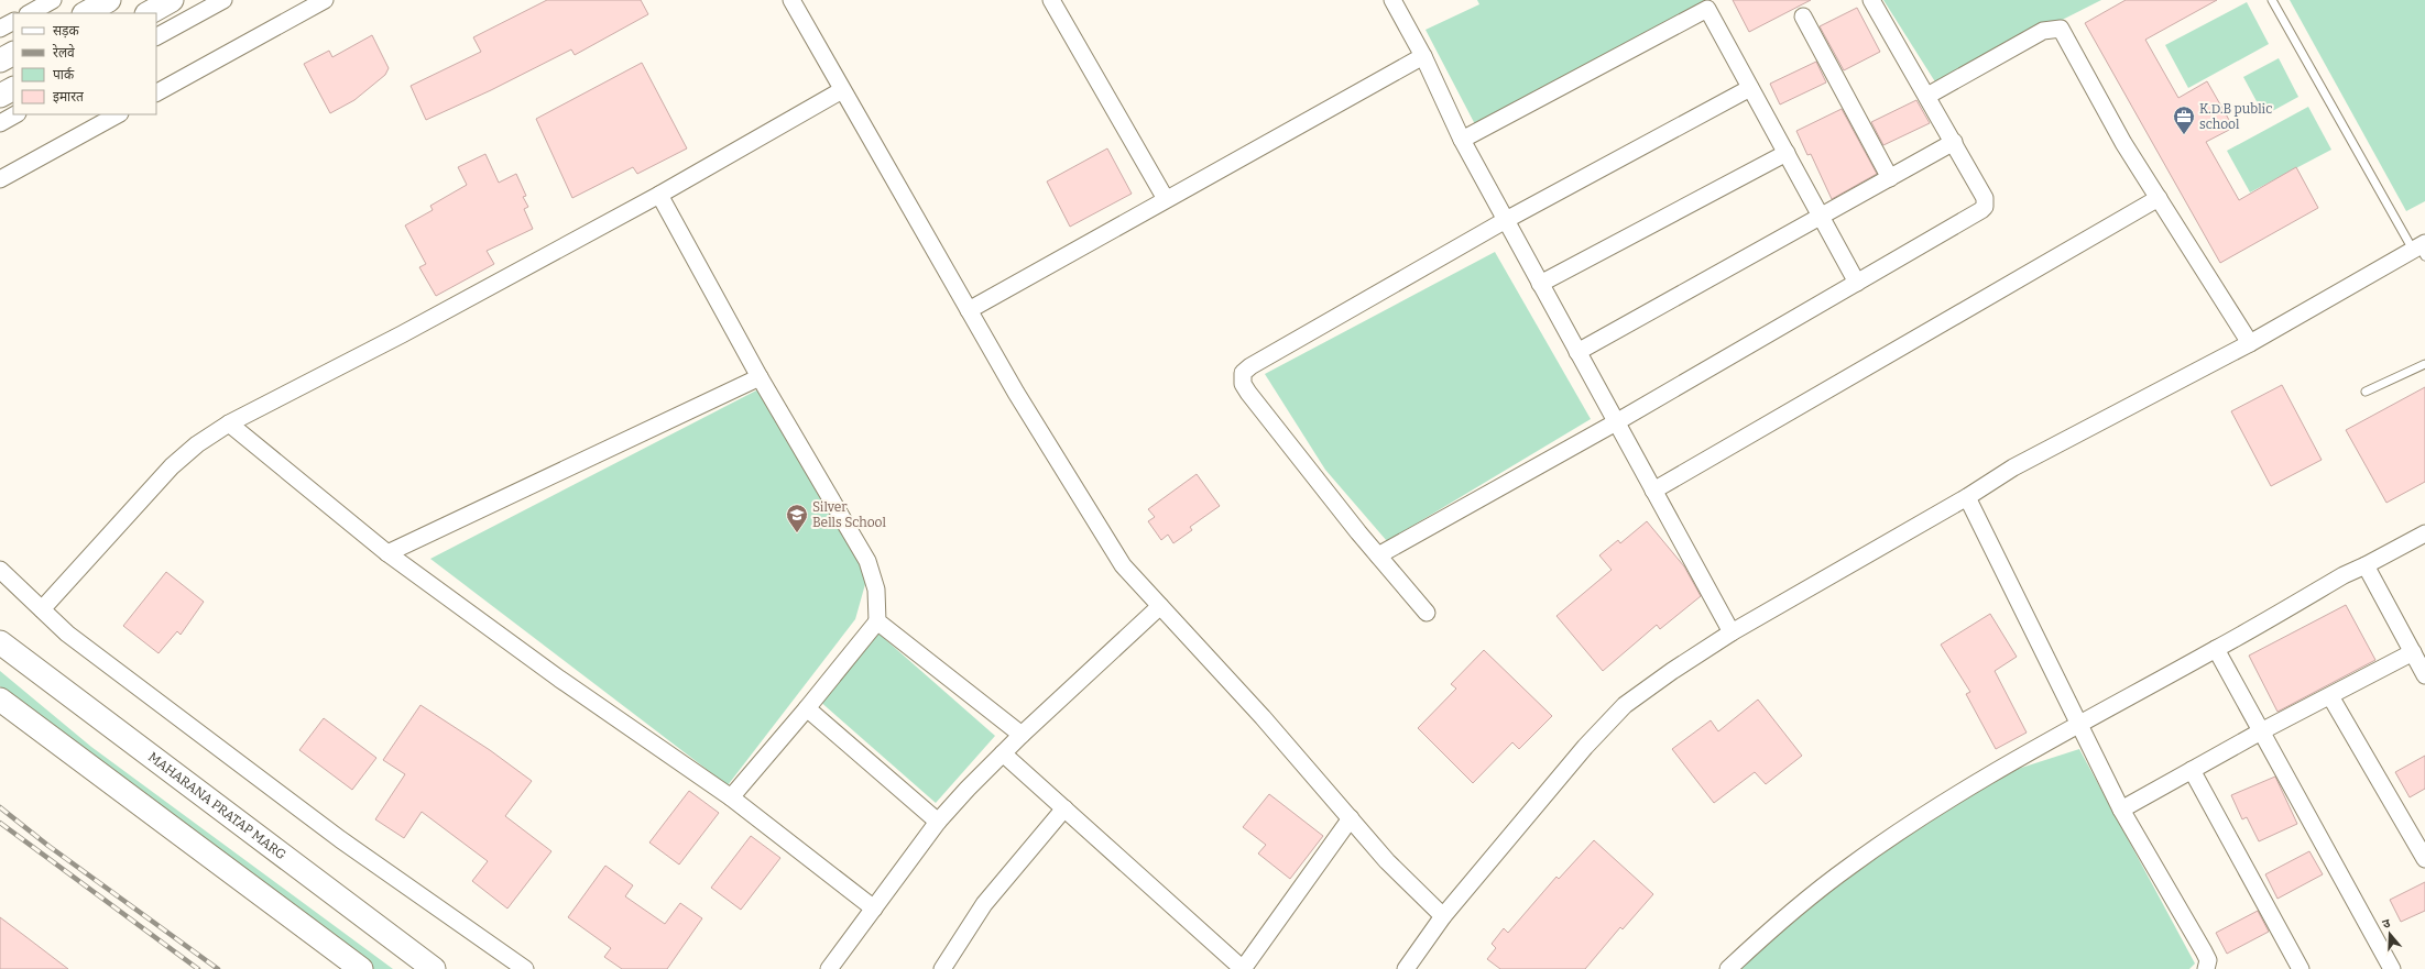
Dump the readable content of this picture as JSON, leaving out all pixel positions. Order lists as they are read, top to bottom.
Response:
{
  "streets": {
    "main road": ["MAHARANA PRATAP MARG"]
  },
  "places": {
    "office": ["K.D.B public school"],
    "school or university": ["Silver Bells School"]
  },
  "legend": [
    "सड़क",
    "रेलवे",
    "पार्क",
    "इमारत"
  ],
  "north": "top"
}
